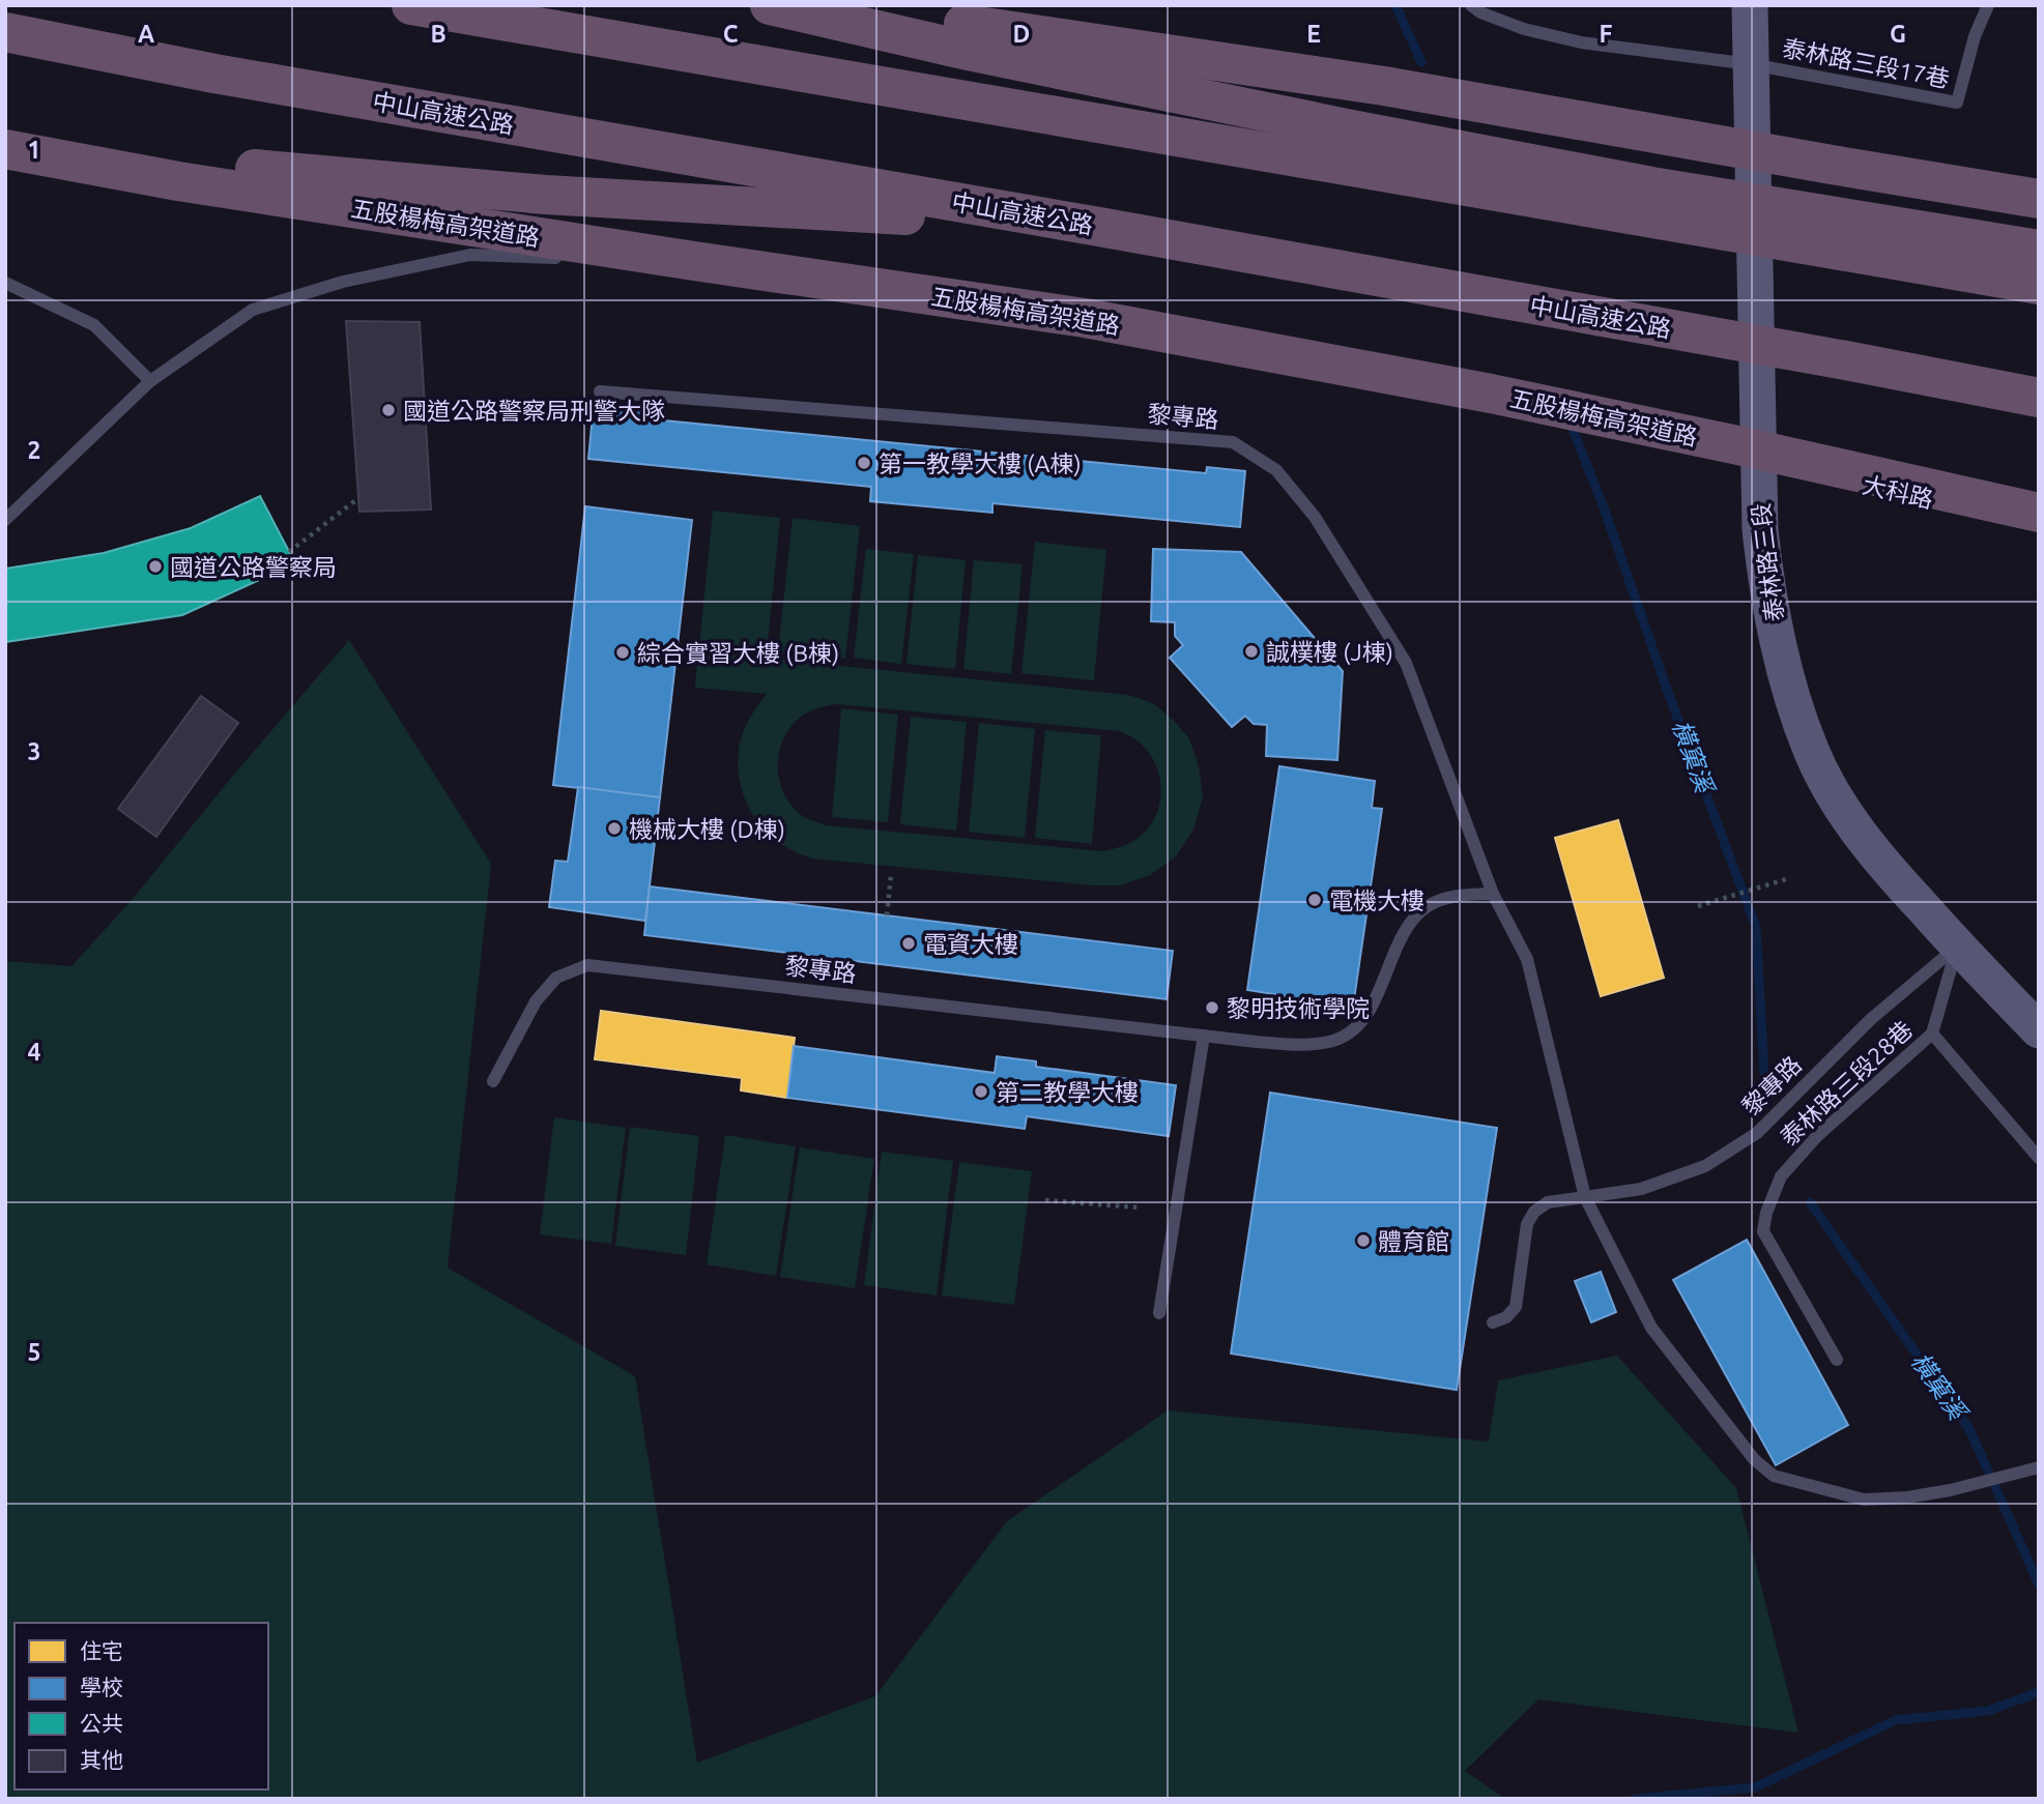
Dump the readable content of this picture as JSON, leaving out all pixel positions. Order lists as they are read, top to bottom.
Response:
{
  "streets": {
    "highway": ["中山高速公路", "五股楊梅高架道路"],
    "main road": ["大科路", "泰林路三段"],
    "lane": ["泰林路三段17巷", "黎專路", "泰林路三段28巷"]
  },
  "crossings": [
    ["泰林路三段17巷", "泰林路三段"],
    ["黎專路", "泰林路三段"],
    ["黎專路", "泰林路三段28巷"],
    ["大科路", "泰林路三段"],
    ["泰林路三段", "泰林路三段28巷"]
  ],
  "water": ["橫窠溪"],
  "places": [
    "國道公路警察局刑警大隊",
    "第一教學大樓 (A棟)",
    "國道公路警察局",
    "誠樸樓 (J棟)",
    "綜合實習大樓 (B棟)",
    "機械大樓 (D棟)",
    "電機大樓",
    "電資大樓",
    "黎明技術學院",
    "第二教學大樓",
    "體育館"
  ],
  "legend": [
    "住宅",
    "學校",
    "公共",
    "其他"
  ],
  "grid": {
    "columns": [
      "A",
      "B",
      "C",
      "D",
      "E",
      "F",
      "G"
    ],
    "rows": [
      "1",
      "2",
      "3",
      "4",
      "5"
    ]
  }
}
